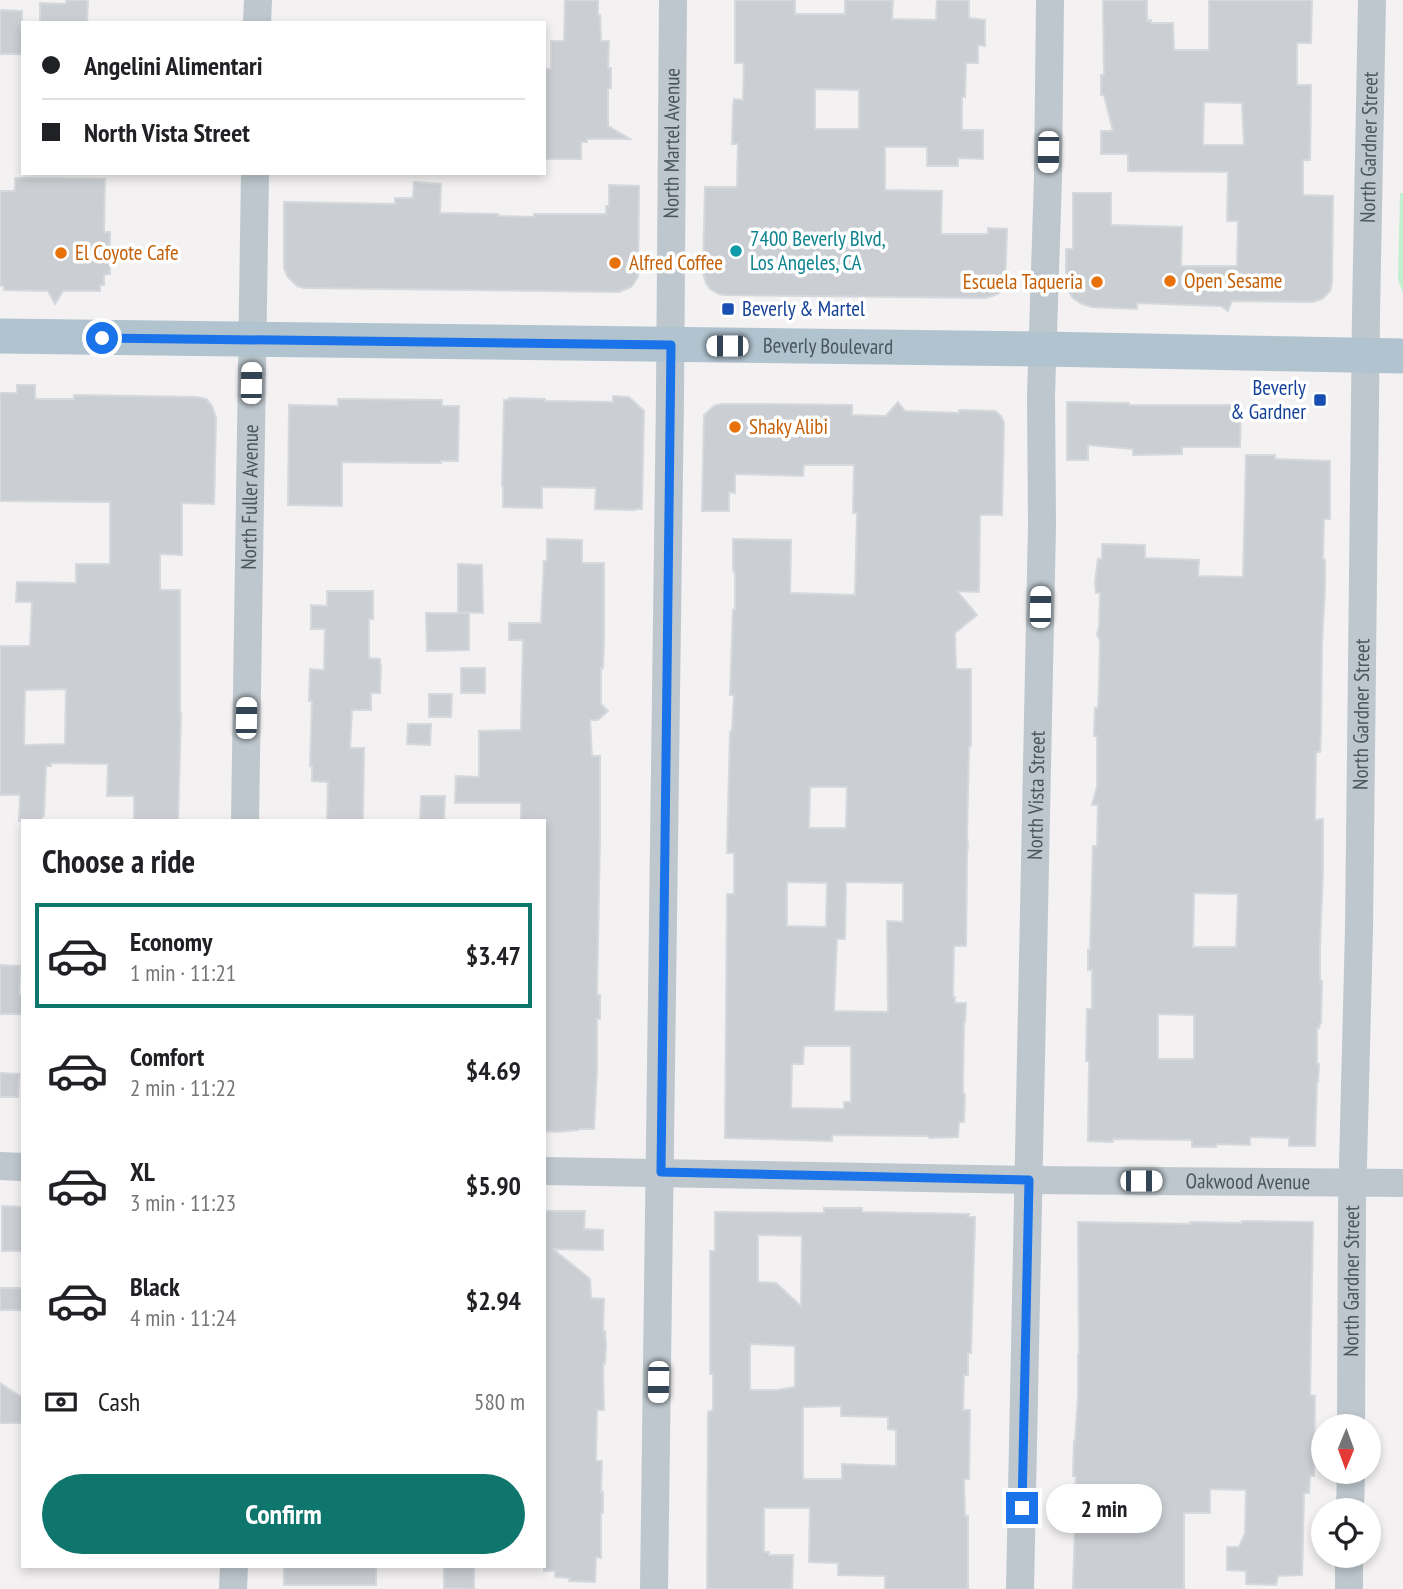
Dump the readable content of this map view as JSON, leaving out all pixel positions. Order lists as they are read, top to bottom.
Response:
{
  "streets": {
    "main road": ["Beverly Boulevard"],
    "street": [
      "North Martel Avenue",
      "North Gardner Street",
      "North Fuller Avenue",
      "North Vista Street",
      "Oakwood Avenue"
    ]
  },
  "crossings": [
    ["North Martel Avenue", "Beverly Boulevard"],
    ["North Martel Avenue", "Oakwood Avenue"],
    ["North Gardner Street", "Beverly Boulevard"],
    ["North Gardner Street", "Oakwood Avenue"],
    ["Beverly Boulevard", "North Fuller Avenue"],
    ["Beverly Boulevard", "North Vista Street"],
    ["North Vista Street", "Oakwood Avenue"]
  ],
  "places": {
    "other": [
      "7400 Beverly Blvd, Los Angeles, CA",
      "El Coyote Cafe",
      "Alfred Coffee",
      "Open Sesame",
      "Escuela Taqueria",
      "Shaky Alibi"
    ],
    "transit": ["Beverly & Martel", "Beverly & Gardner"]
  },
  "north": "bottom",
  "page": {
    "banner": ["Angelini Alimentari", "North Vista Street"],
    "heading": "Choose a ride",
    "list": [
      {
        "name": "Economy",
        "note": "1 min · 11:21",
        "value": "$3.47"
      },
      {
        "name": "Comfort",
        "note": "2 min · 11:22",
        "value": "$4.69"
      },
      {
        "name": "XL",
        "note": "3 min · 11:23",
        "value": "$5.90"
      },
      {
        "name": "Black",
        "note": "4 min · 11:24",
        "value": "$2.94"
      }
    ],
    "pay": ["Cash", "580 m"],
    "buttons": "Confirm",
    "bubble": "2 min"
  }
}
